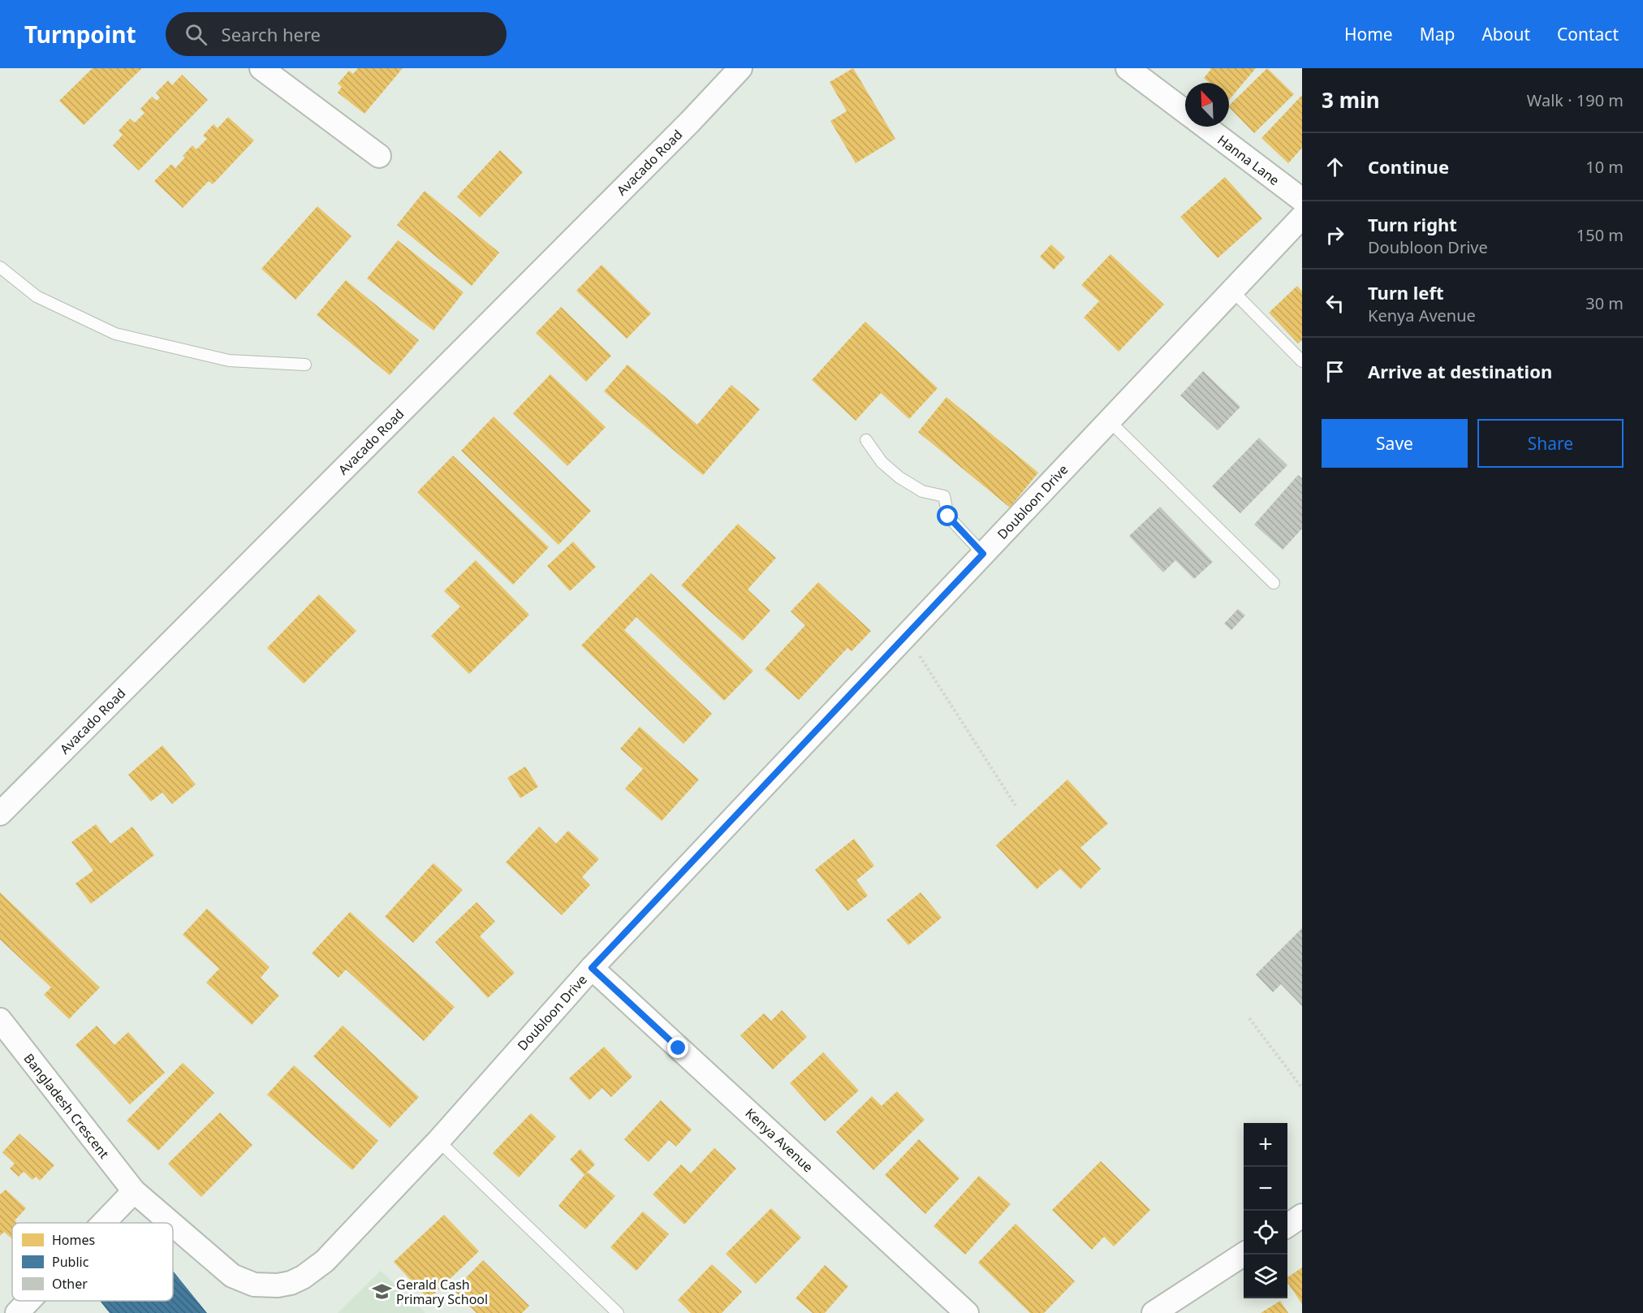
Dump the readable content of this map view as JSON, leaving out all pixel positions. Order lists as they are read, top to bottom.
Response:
{
  "streets": {
    "street": [
      "Hanna Lane",
      "Avacado Road",
      "Doubloon Drive",
      "Bangladesh Crescent",
      "Kenya Avenue"
    ]
  },
  "crossings": [
    ["Doubloon Drive", "Bangladesh Crescent"],
    ["Doubloon Drive", "Kenya Avenue"]
  ],
  "places": {
    "school or university": ["Gerald Cash Primary School"]
  },
  "legend": ["Homes", "Public", "Other"],
  "north": "top left",
  "page": {
    "header": "Turnpoint",
    "search": "Search here",
    "nav": [
      "Home",
      "Map",
      "About",
      "Contact"
    ],
    "heading": ["3 min", "Walk · 190 m"],
    "list": [
      ["Continue", "10 m"],
      ["Turn right", "Doubloon Drive", "150 m"],
      ["Turn left", "Kenya Avenue", "30 m"],
      "Arrive at destination"
    ],
    "buttons": ["Save", "Share"],
    "map_buttons": ["+", "−"]
  }
}
